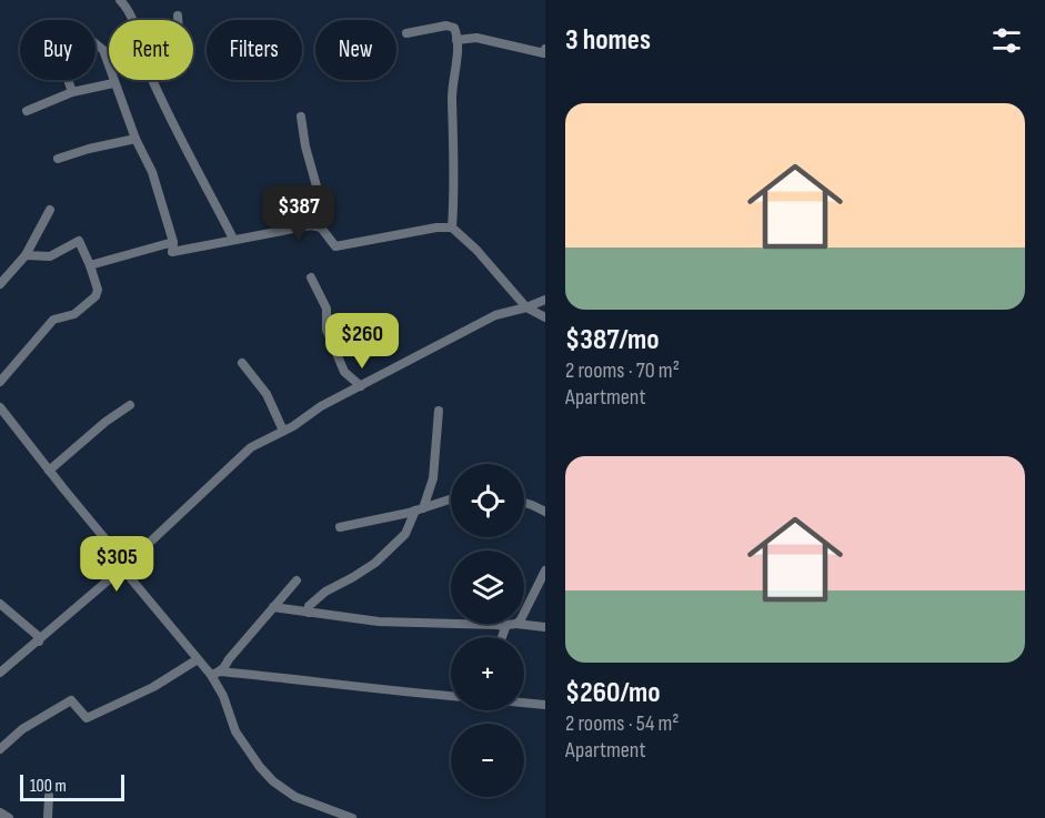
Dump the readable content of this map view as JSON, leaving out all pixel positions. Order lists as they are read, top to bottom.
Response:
{
  "scale_bar": "100 m",
  "page": {
    "heading": "3 homes",
    "chip": [
      "Buy",
      "Rent",
      "Filters",
      "New"
    ],
    "list": [
      {
        "name": "$387/mo",
        "note": "2 rooms · 70 m² · Apartment"
      },
      {
        "name": "$260/mo",
        "note": "2 rooms · 54 m² · Apartment"
      }
    ],
    "price": ["$387", "$260", "$305"],
    "map_buttons": ["+", "−"],
    "scale": "100 m"
  }
}
